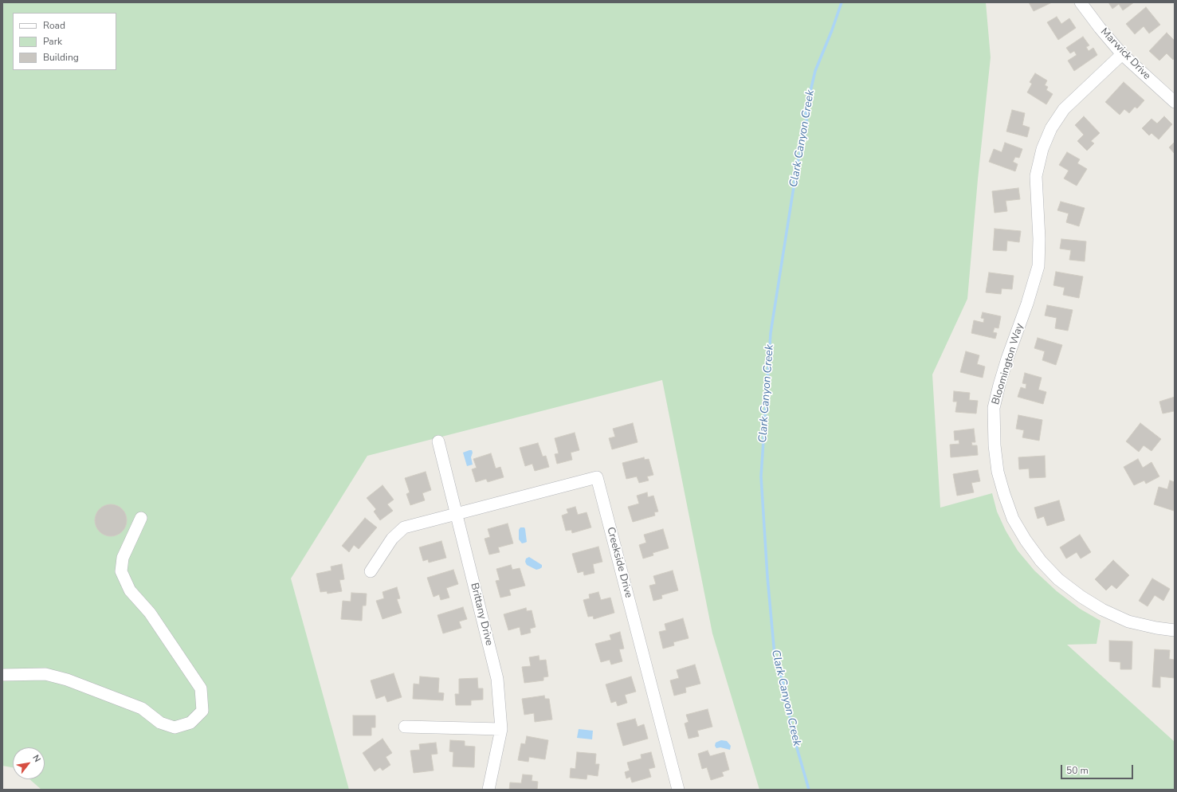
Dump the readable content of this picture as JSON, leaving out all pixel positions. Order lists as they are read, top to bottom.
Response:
{
  "streets": {
    "street": [
      "Marwick Drive",
      "Bloomington Way",
      "Creekside Drive",
      "Brittany Drive"
    ]
  },
  "crossings": [
    ["Marwick Drive", "Bloomington Way"],
    ["Creekside Drive", "Brittany Drive"]
  ],
  "water": ["Clark Canyon Creek"],
  "legend": ["Road", "Park", "Building"],
  "scale_bar": "50 m",
  "north": "top right"
}
